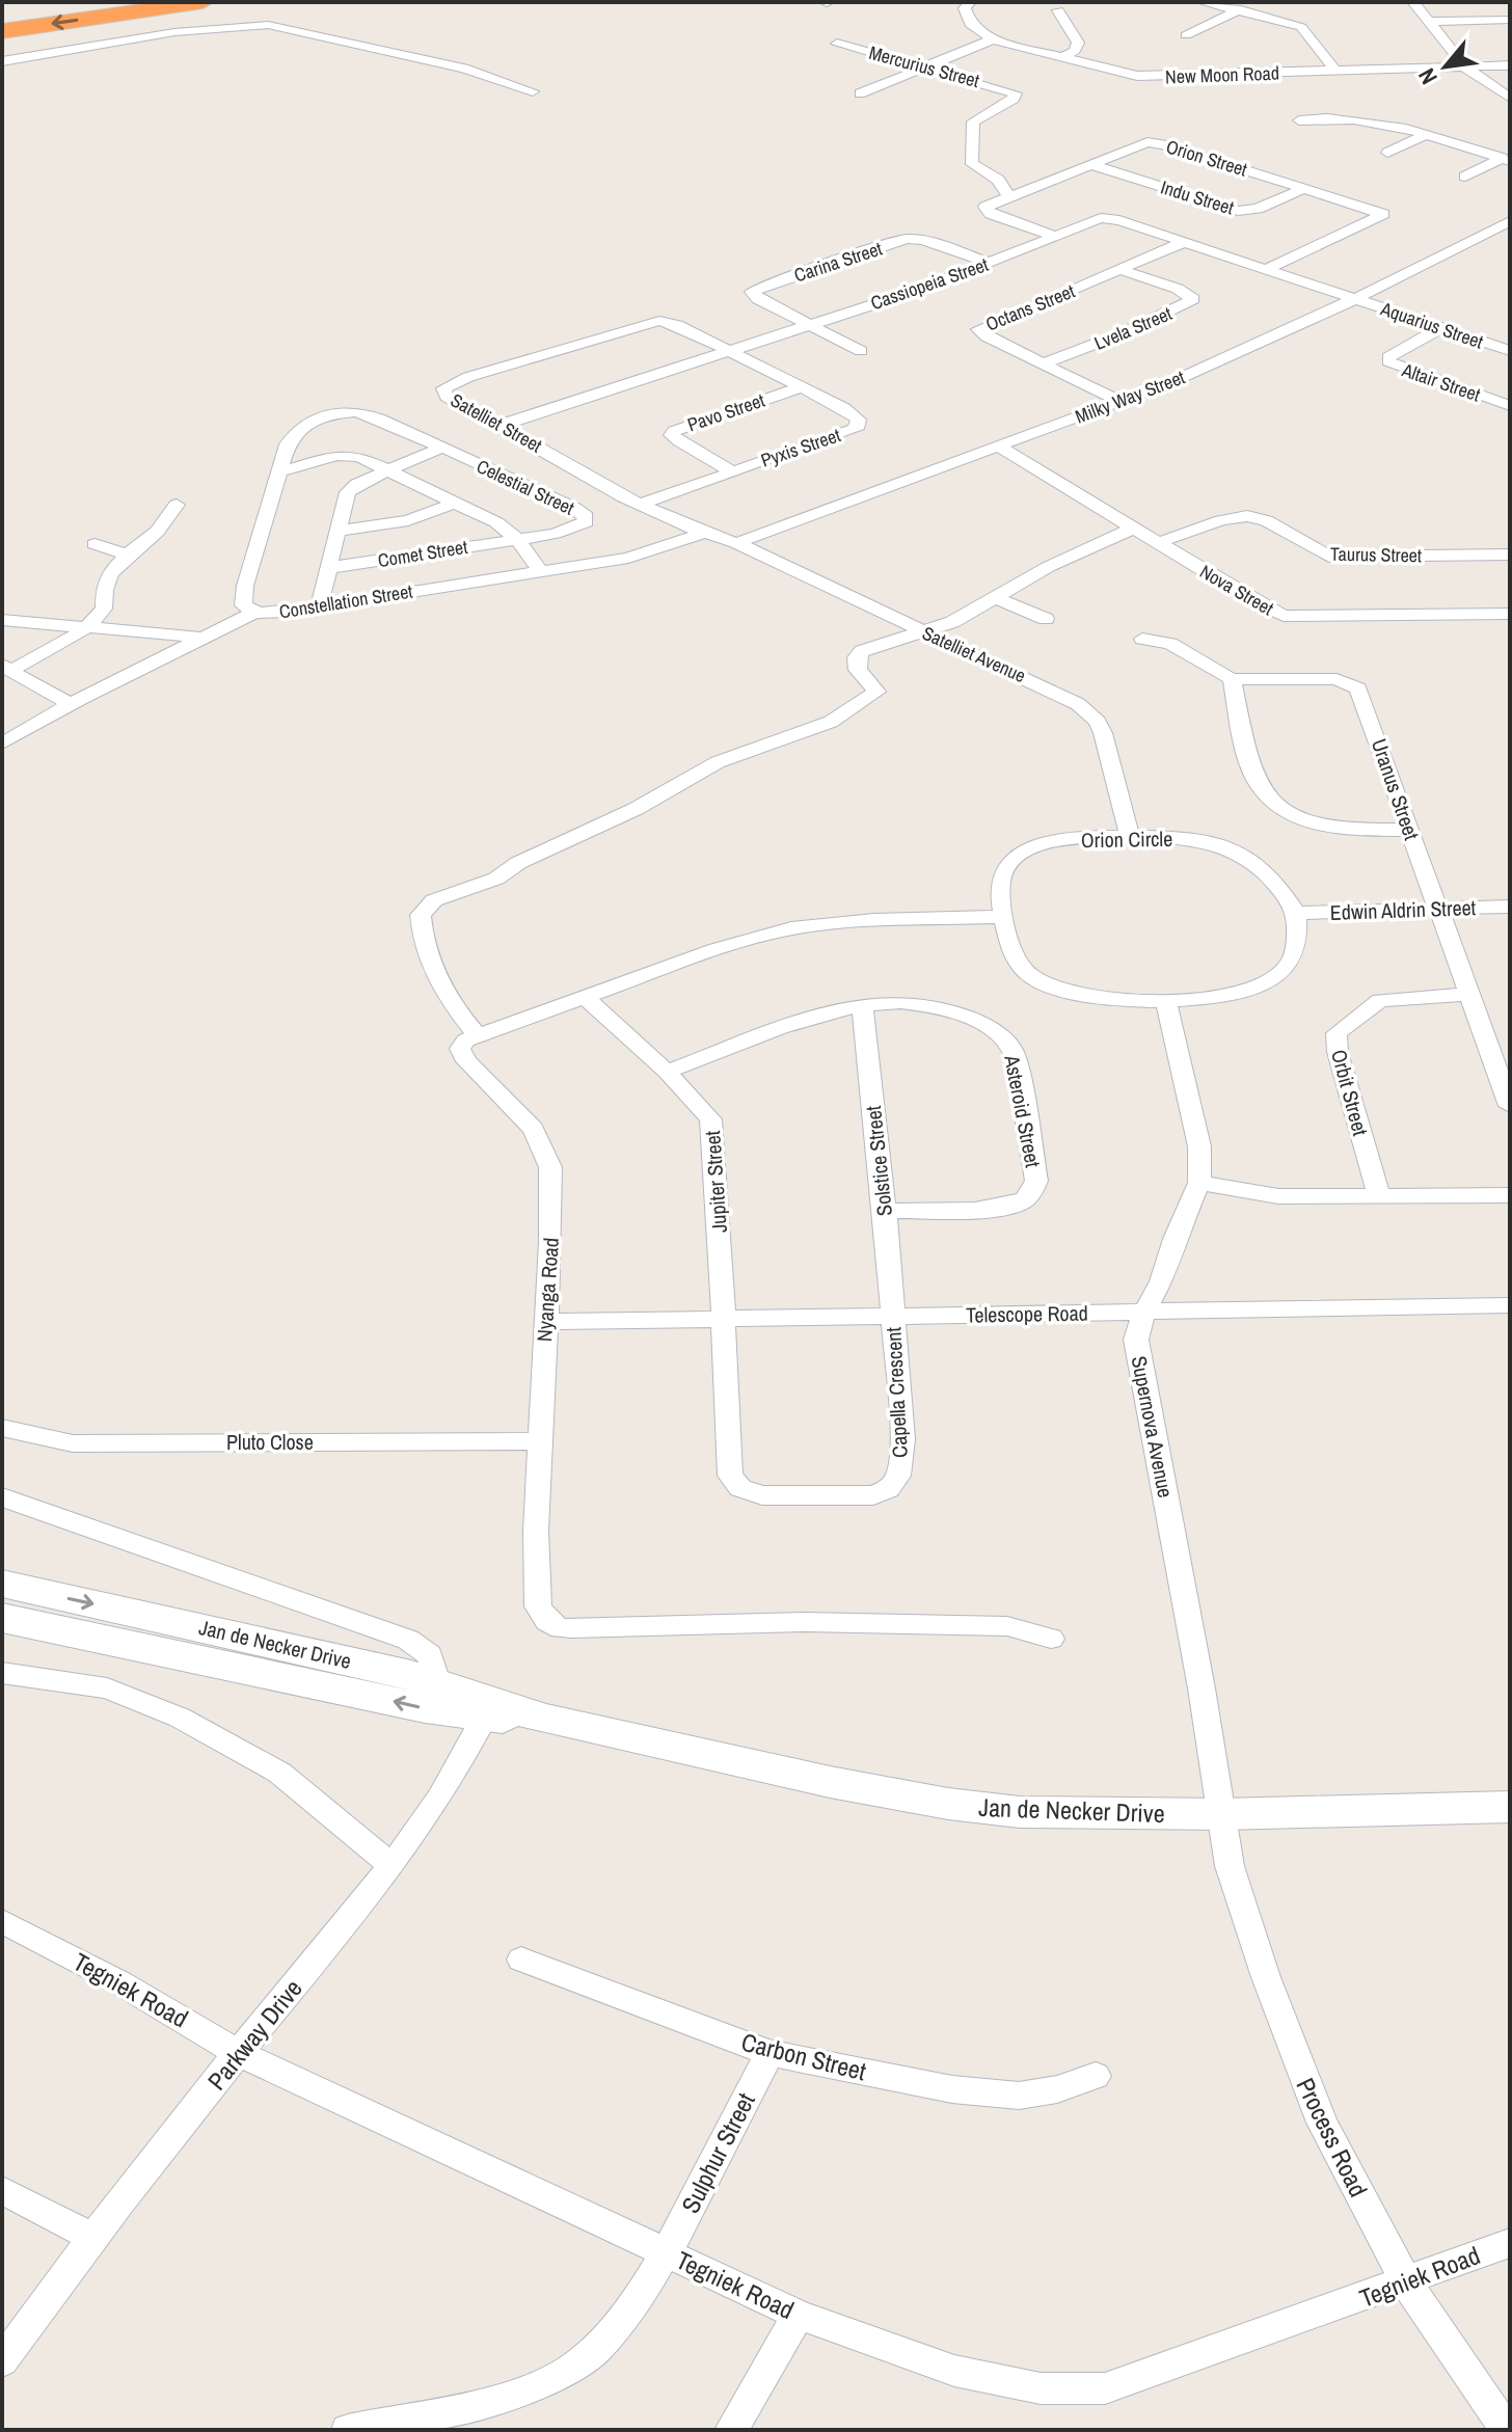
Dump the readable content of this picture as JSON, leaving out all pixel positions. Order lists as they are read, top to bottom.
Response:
{
  "streets": {
    "main road": ["Jan de Necker Drive"],
    "street": [
      "Mercurius Street",
      "New Moon Road",
      "Orion Street",
      "Indu Street",
      "Carina Street",
      "Cassiopeia Street",
      "Octans Street",
      "Aquarius Street",
      "Lvela Street",
      "Altair Street",
      "Milky Way Street",
      "Pavo Street",
      "Satelliet Street",
      "Pyxis Street",
      "Celestial Street",
      "Comet Street",
      "Taurus Street",
      "Nova Street",
      "Constellation Street",
      "Satelliet Avenue",
      "Uranus Street",
      "Orion Circle",
      "Edwin Aldrin Street",
      "Orbit Street",
      "Asteroid Street",
      "Solstice Street",
      "Jupiter Street",
      "Nyanga Road",
      "Telescope Road",
      "Capella Crescent",
      "Supernova Avenue",
      "Pluto Close",
      "Tegniek Road",
      "Parkway Drive",
      "Carbon Street",
      "Process Road",
      "Sulphur Street"
    ]
  },
  "crossings": [
    ["Mercurius Street", "Orion Street"],
    ["Orion Street", "Indu Street"],
    ["Orion Street", "Cassiopeia Street"],
    ["Carina Street", "Cassiopeia Street"],
    ["Cassiopeia Street", "Octans Street"],
    ["Cassiopeia Street", "Aquarius Street"],
    ["Cassiopeia Street", "Milky Way Street"],
    ["Cassiopeia Street", "Satelliet Street"],
    ["Cassiopeia Street", "Pyxis Street"],
    ["Octans Street", "Lvela Street"],
    ["Octans Street", "Milky Way Street"],
    ["Aquarius Street", "Altair Street"],
    ["Aquarius Street", "Milky Way Street"],
    ["Milky Way Street", "Satelliet Street"],
    ["Milky Way Street", "Nova Street"],
    ["Milky Way Street", "Satelliet Avenue"],
    ["Pavo Street", "Pyxis Street"],
    ["Satelliet Street", "Pyxis Street"],
    ["Satelliet Street", "Constellation Street"],
    ["Satelliet Street", "Satelliet Avenue"],
    ["Celestial Street", "Comet Street"],
    ["Celestial Street", "Constellation Street"],
    ["Taurus Street", "Nova Street"],
    ["Satelliet Avenue", "Orion Circle"],
    ["Satelliet Avenue", "Edwin Aldrin Street"],
    ["Satelliet Avenue", "Supernova Avenue"],
    ["Uranus Street", "Edwin Aldrin Street"],
    ["Uranus Street", "Orbit Street"],
    ["Orion Circle", "Edwin Aldrin Street"],
    ["Orion Circle", "Supernova Avenue"],
    ["Edwin Aldrin Street", "Supernova Avenue"],
    ["Asteroid Street", "Solstice Street"],
    ["Asteroid Street", "Jupiter Street"],
    ["Solstice Street", "Telescope Road"],
    ["Solstice Street", "Capella Crescent"],
    ["Jupiter Street", "Telescope Road"],
    ["Jupiter Street", "Capella Crescent"],
    ["Nyanga Road", "Telescope Road"],
    ["Nyanga Road", "Pluto Close"],
    ["Telescope Road", "Capella Crescent"],
    ["Telescope Road", "Supernova Avenue"],
    ["Supernova Avenue", "Jan de Necker Drive"],
    ["Supernova Avenue", "Process Road"],
    ["Jan de Necker Drive", "Parkway Drive"],
    ["Jan de Necker Drive", "Process Road"],
    ["Tegniek Road", "Parkway Drive"],
    ["Tegniek Road", "Process Road"],
    ["Tegniek Road", "Sulphur Street"],
    ["Carbon Street", "Sulphur Street"]
  ],
  "north": "bottom left"
}
